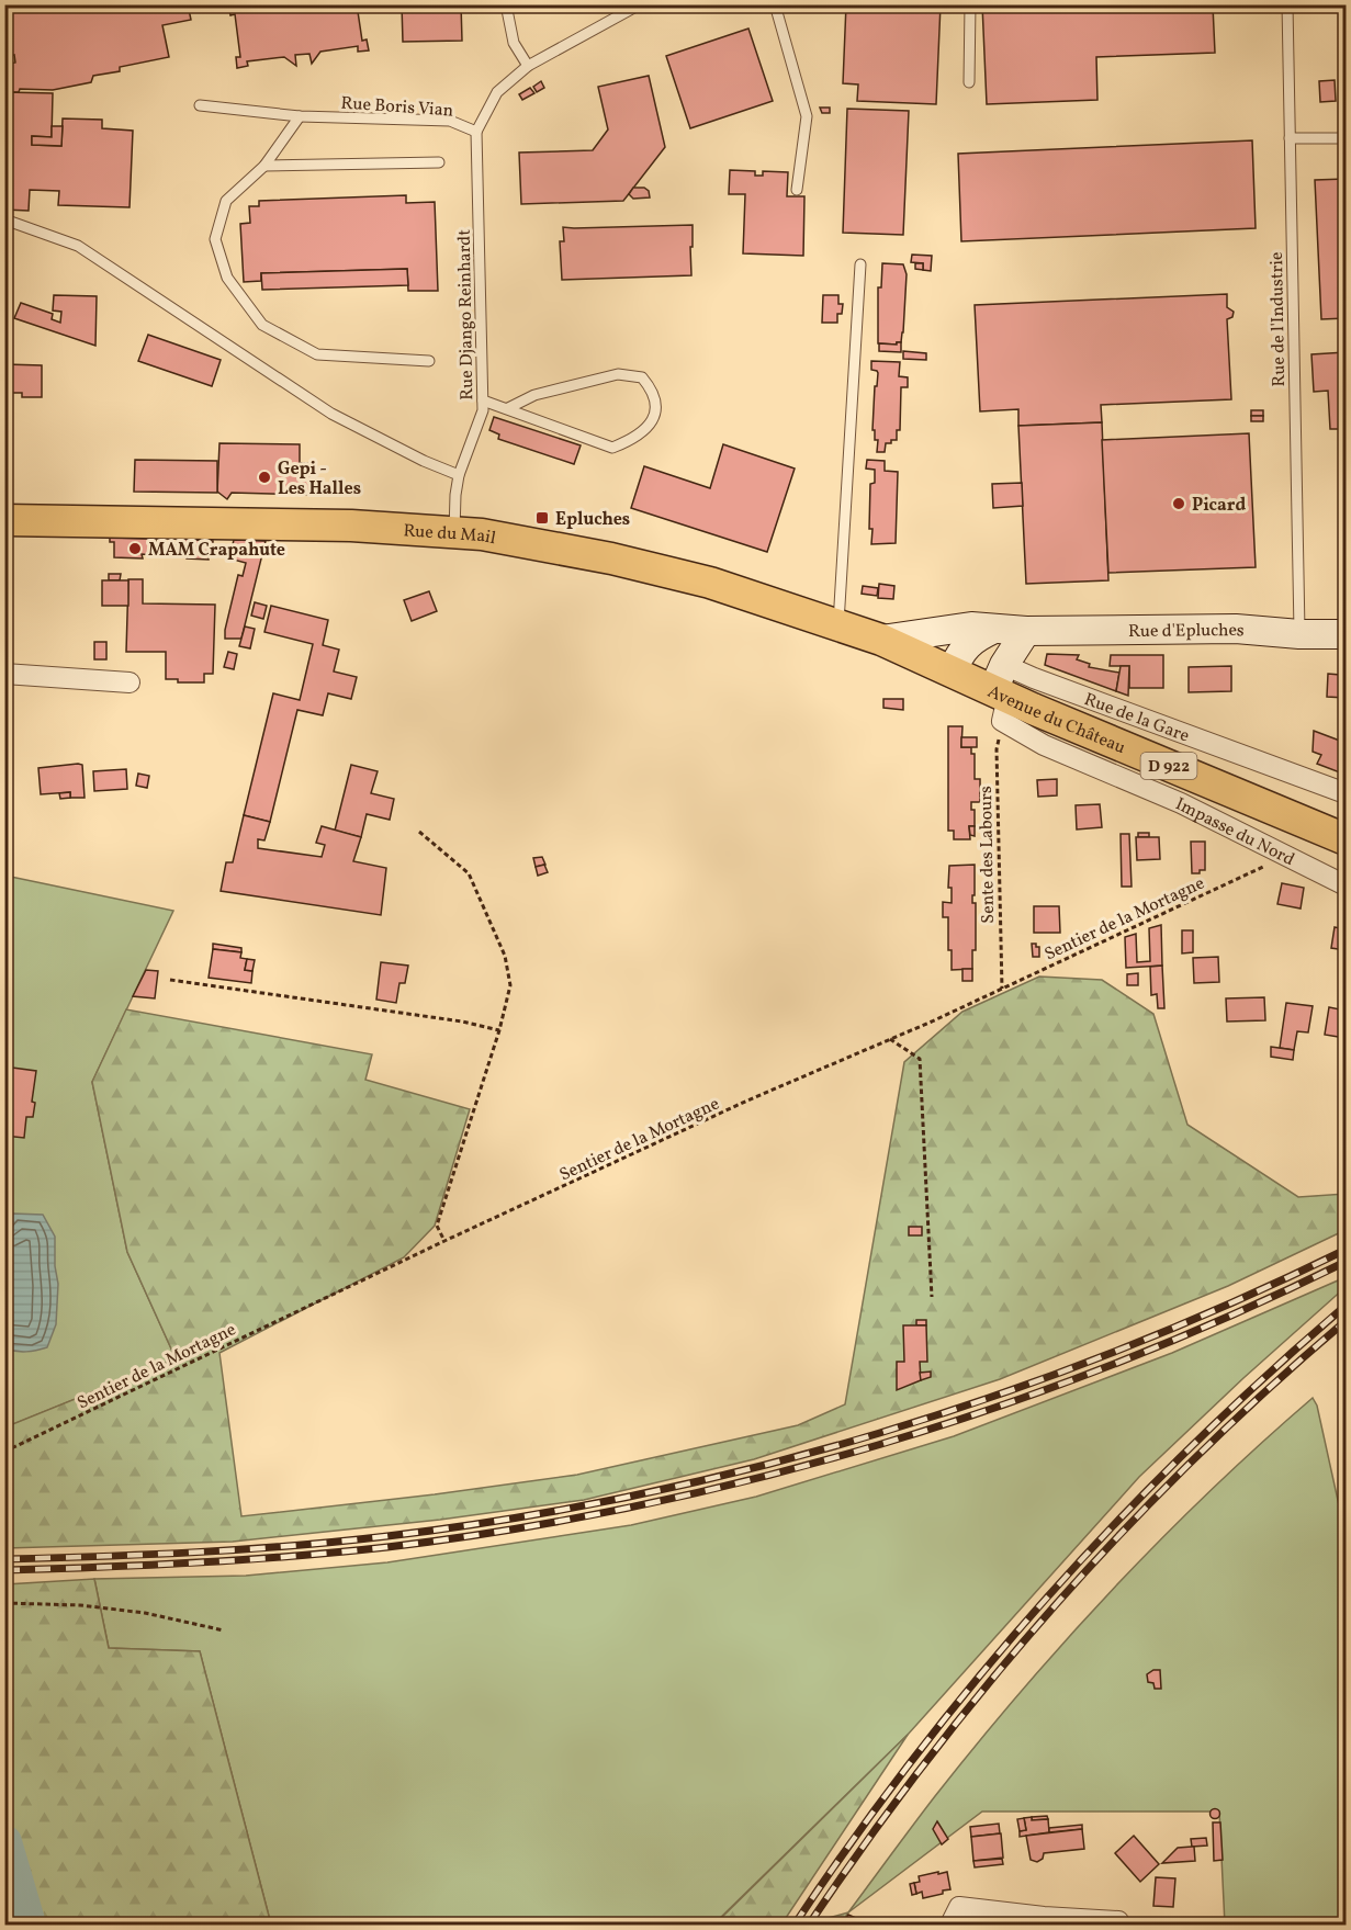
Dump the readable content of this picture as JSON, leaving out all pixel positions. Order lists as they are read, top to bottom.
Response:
{
  "streets": {
    "main road": ["Rue du Mail", "Avenue du Château", "D 922"],
    "street": ["Rue d'Epluches", "Rue de la Gare", "Impasse du Nord"],
    "lane": ["Rue Boris Vian", "Rue Django Reinhardt", "Rue de l'Industrie"],
    "path": ["Sente des Labours", "Sentier de la Mortagne"]
  },
  "crossings": [
    ["Rue Boris Vian", "Rue Django Reinhardt"],
    ["Rue Django Reinhardt", "Rue du Mail"],
    ["Rue de l'Industrie", "Rue d'Epluches"],
    ["Rue du Mail", "Rue d'Epluches"],
    ["Rue du Mail", "Avenue du Château"],
    ["Rue d'Epluches", "Avenue du Château"],
    ["Rue de la Gare", "Avenue du Château"],
    ["Rue de la Gare", "Impasse du Nord"],
    ["Rue de la Gare", "Sente des Labours"],
    ["Avenue du Château", "Impasse du Nord"],
    ["Avenue du Château", "Sente des Labours"],
    ["Impasse du Nord", "Sente des Labours"],
    ["Impasse du Nord", "Sentier de la Mortagne"],
    ["Sente des Labours", "Sentier de la Mortagne"]
  ],
  "places": {
    "other": ["Gepi - Les Halles", "Picard", "MAM Crapahute"],
    "transit": ["Epluches"]
  }
}
